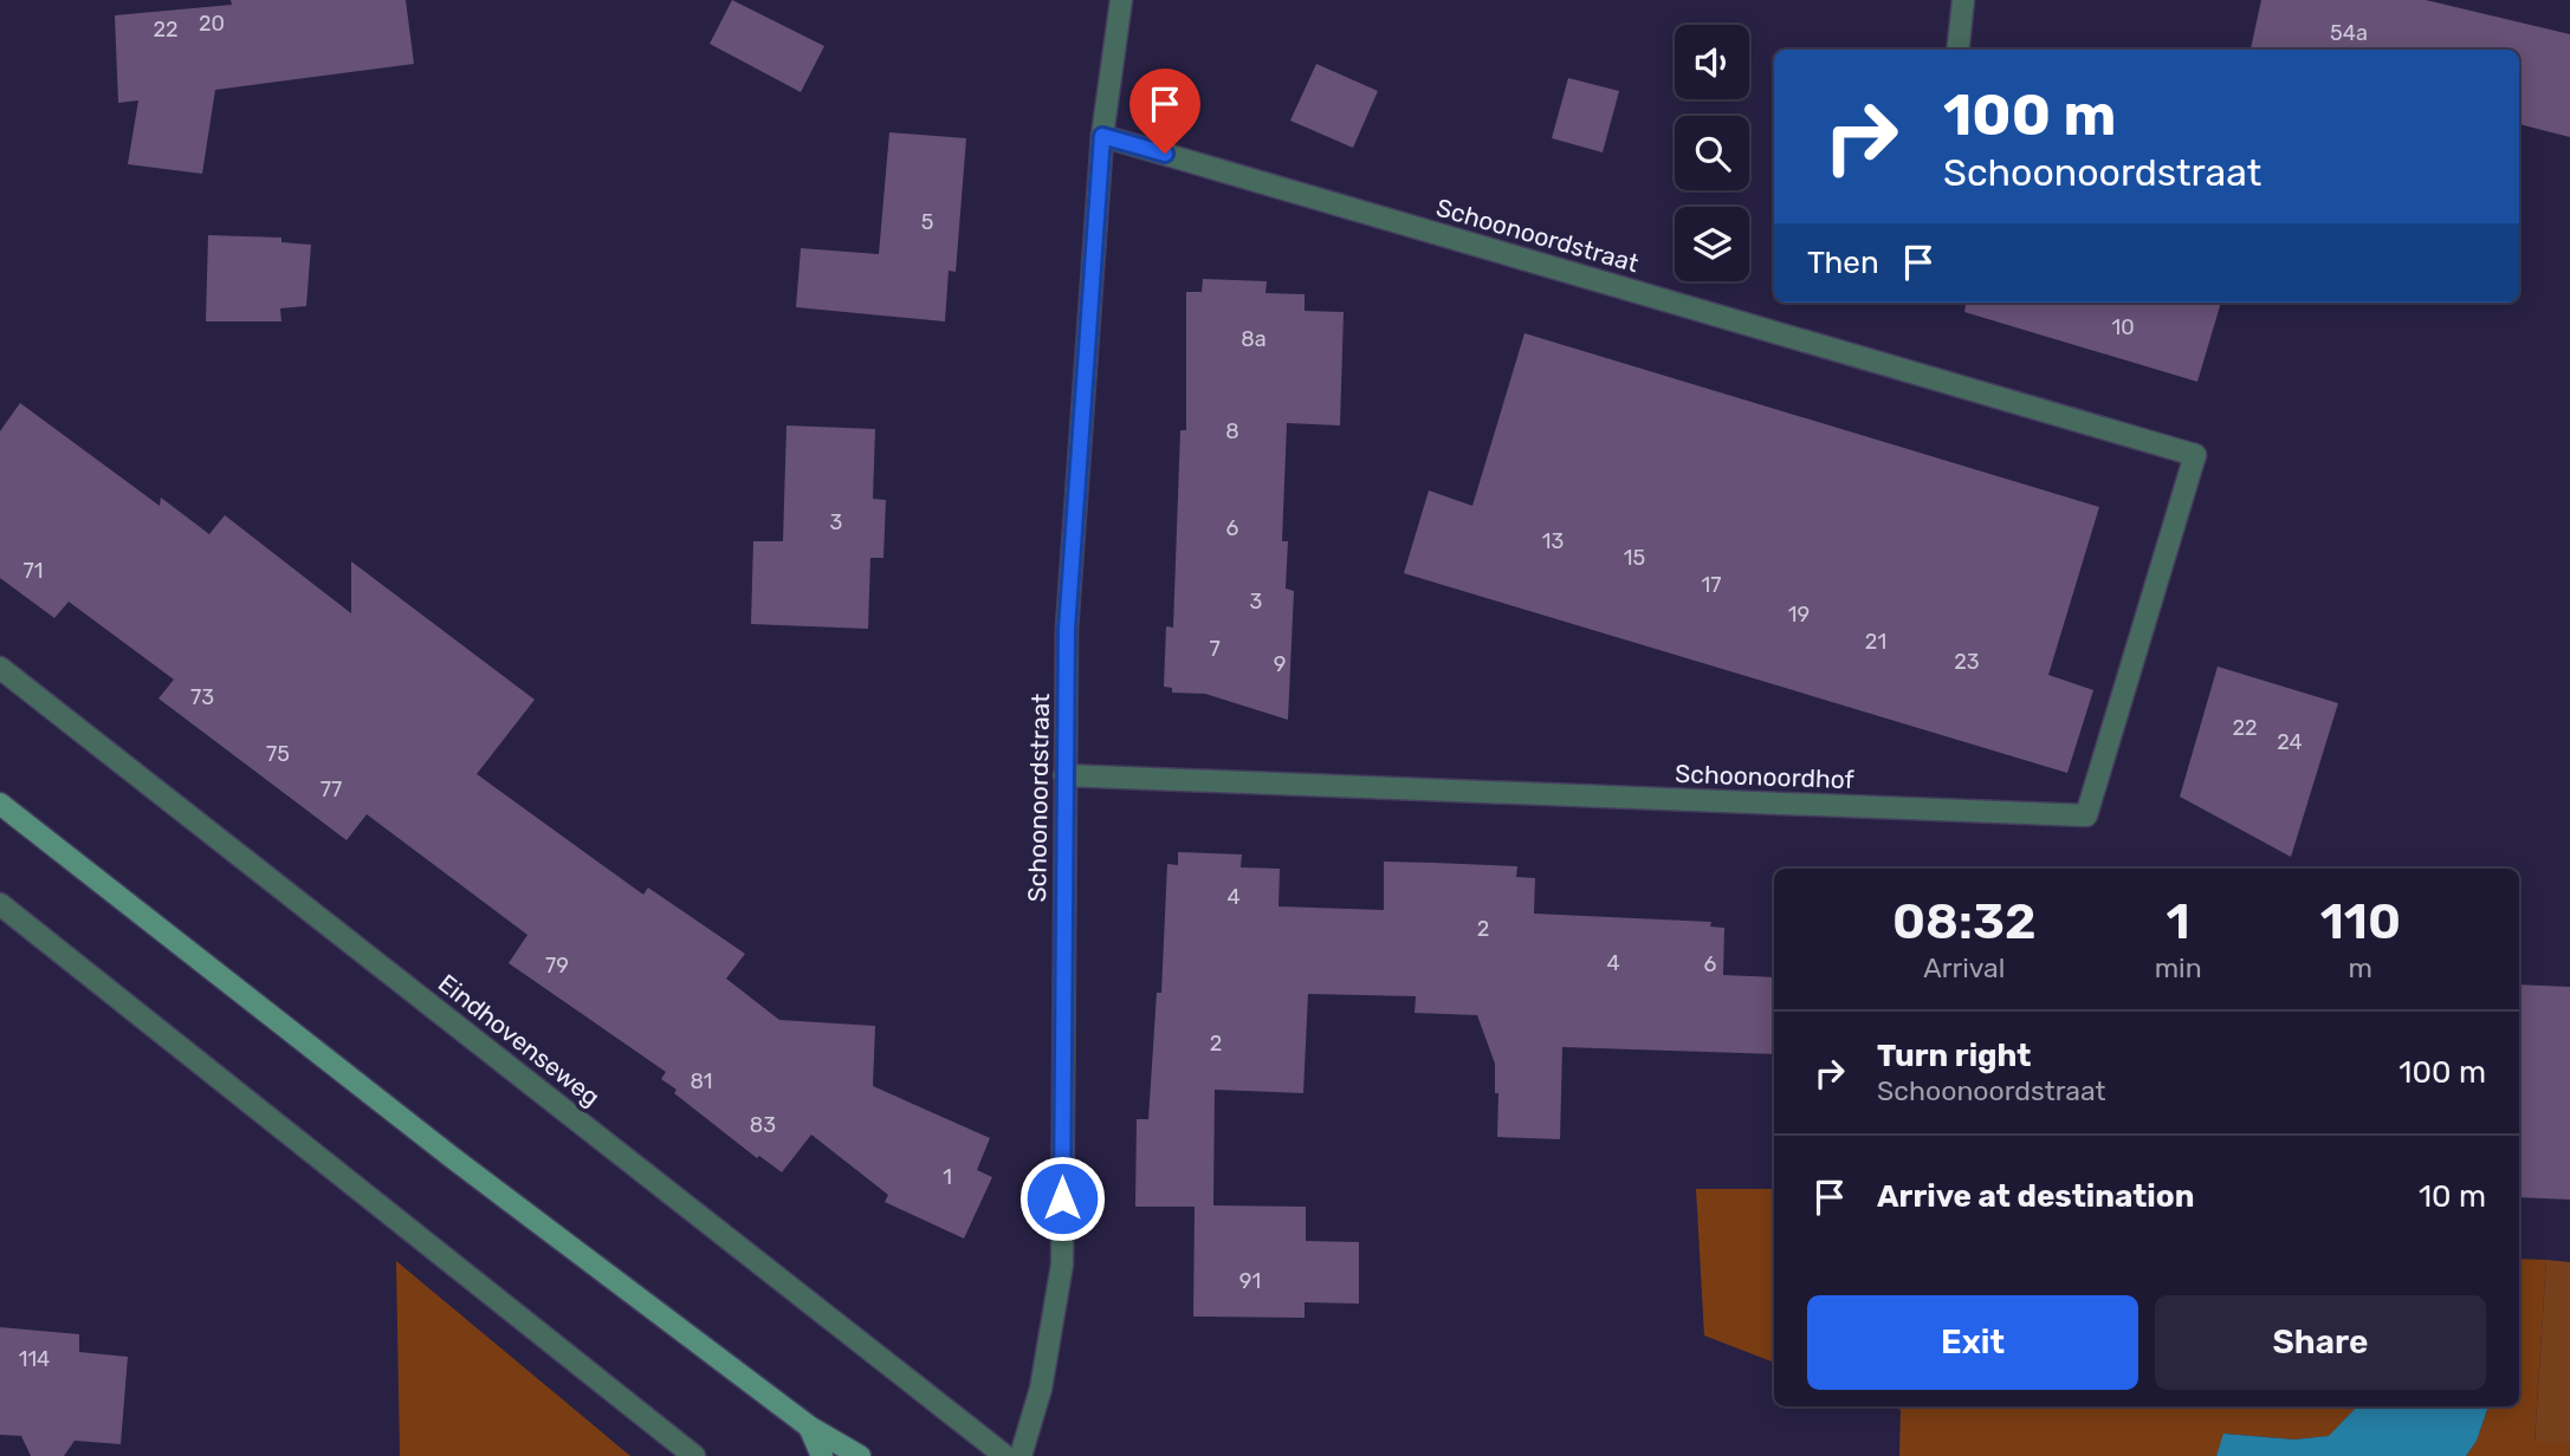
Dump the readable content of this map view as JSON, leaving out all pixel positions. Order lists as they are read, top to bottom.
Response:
{
  "streets": {
    "street": ["Schoonoordstraat", "Schoonoordhof", "Eindhovenseweg"]
  },
  "crossings": [
    ["Schoonoordstraat", "Schoonoordhof"]
  ],
  "house_numbers": [
    "20",
    "22",
    "54a",
    "5",
    "10",
    "8a",
    "8",
    "3",
    "6",
    "13",
    "15",
    "71",
    "17",
    "3",
    "19",
    "21",
    "7",
    "23",
    "9",
    "73",
    "22",
    "24",
    "75",
    "77",
    "4",
    "2",
    "4",
    "6",
    "79",
    "2",
    "81",
    "83",
    "1",
    "91",
    "114"
  ],
  "page": {
    "turn": ["100 m", "Schoonoordstraat"],
    "then": "Then",
    "eta": [
      "08:32",
      "Arrival",
      "1",
      "min",
      "110",
      "m"
    ],
    "list": [
      {
        "name": "Turn right",
        "note": "Schoonoordstraat",
        "value": "100 m"
      },
      {
        "name": "Arrive at destination",
        "value": "10 m"
      }
    ],
    "buttons": ["Exit", "Share"]
  }
}
